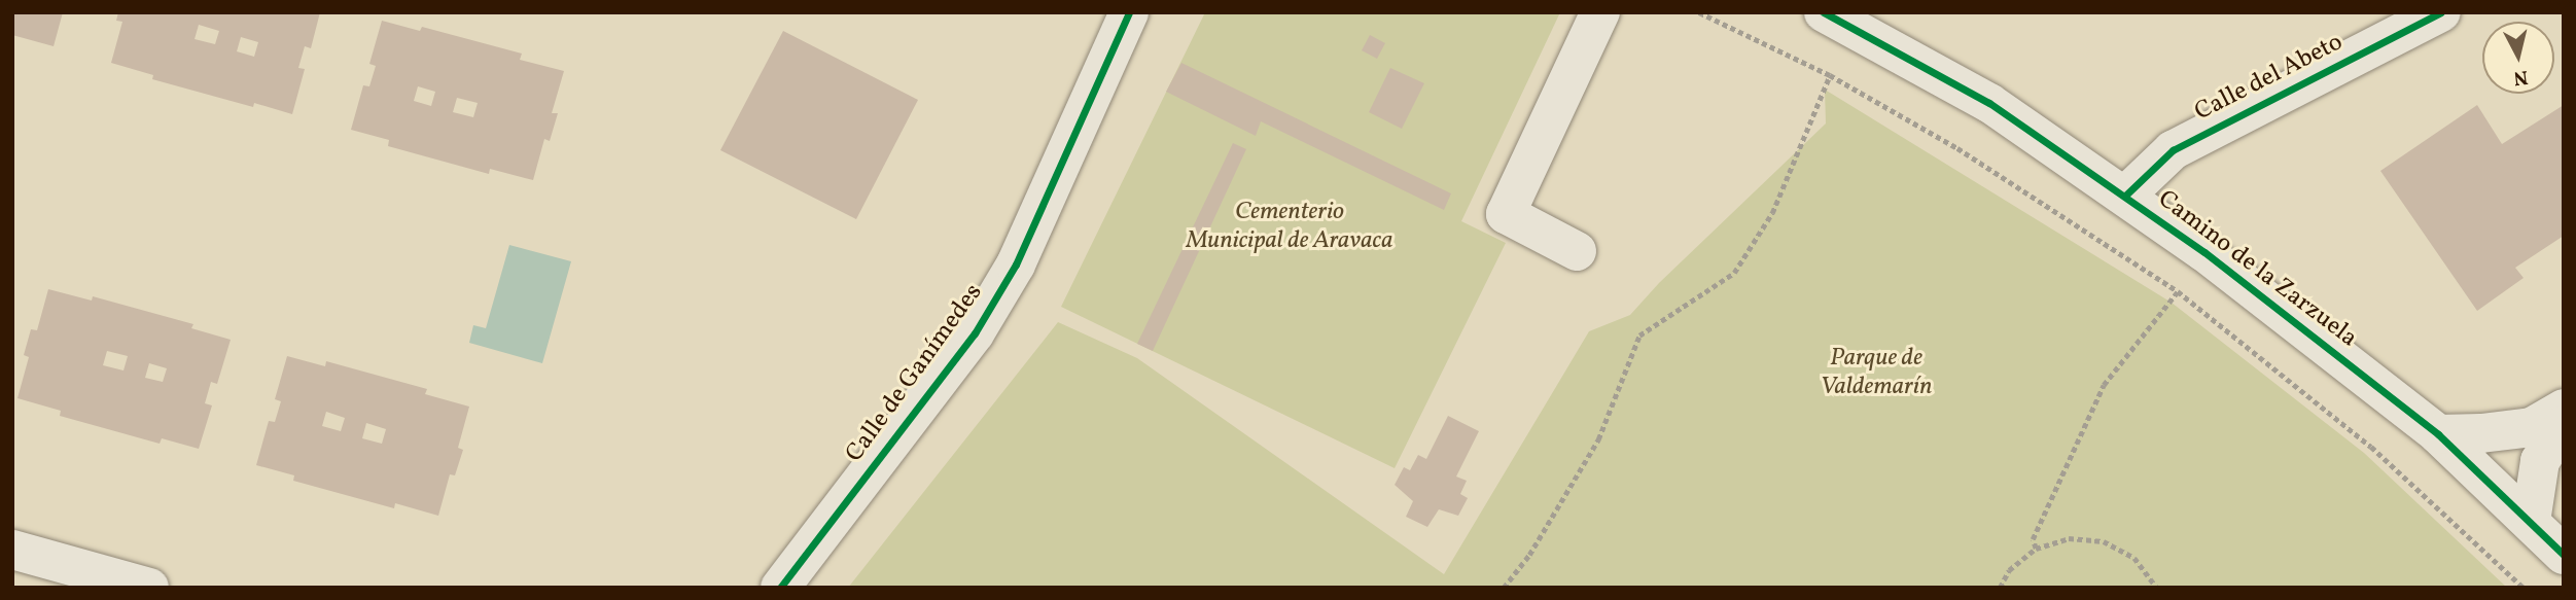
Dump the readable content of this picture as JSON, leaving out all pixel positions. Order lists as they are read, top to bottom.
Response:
{
  "streets": {
    "street": ["Calle del Abeto", "Camino de la Zarzuela", "Calle de Ganímedes"]
  },
  "crossings": [
    ["Calle del Abeto", "Camino de la Zarzuela"]
  ],
  "parks": ["Cementerio Municipal de Aravaca", "Parque de Valdemarín"],
  "north": "bottom"
}
